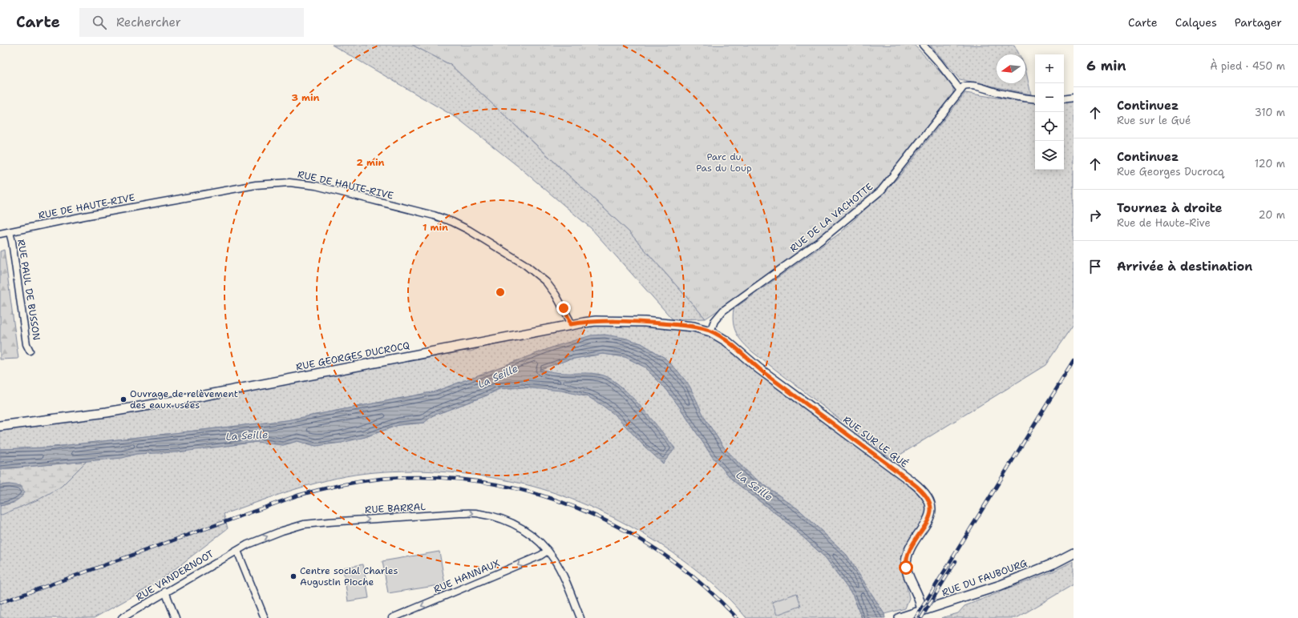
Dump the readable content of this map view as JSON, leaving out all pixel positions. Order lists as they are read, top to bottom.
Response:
{
  "streets": {
    "street": [
      "RUE DE HAUTE-RIVE",
      "RUE DE LA VACHOTTE",
      "RUE PAUL DE BUSSON",
      "RUE GEORGES DUCROCQ",
      "RUE SUR LE GUÉ",
      "RUE BARRAL",
      "RUE VANDERNOOT",
      "RUE HANNAUX",
      "RUE DU FAUBOURG"
    ]
  },
  "crossings": [
    ["RUE DE HAUTE-RIVE", "RUE PAUL DE BUSSON"],
    ["RUE DE HAUTE-RIVE", "RUE GEORGES DUCROCQ"],
    ["RUE DE LA VACHOTTE", "RUE GEORGES DUCROCQ"],
    ["RUE DE LA VACHOTTE", "RUE SUR LE GUÉ"],
    ["RUE GEORGES DUCROCQ", "RUE SUR LE GUÉ"],
    ["RUE SUR LE GUÉ", "RUE DU FAUBOURG"],
    ["RUE BARRAL", "RUE VANDERNOOT"],
    ["RUE BARRAL", "RUE HANNAUX"]
  ],
  "one_way": ["RUE BARRAL", "RUE HANNAUX"],
  "water": ["La Seille"],
  "parks": ["Parc du Pas du Loup"],
  "places": ["Ouvrage de relèvement des eaux usées", "Centre social Charles Augustin Pioche"],
  "north": "left",
  "page": {
    "header": "Carte",
    "search": "Rechercher",
    "nav": ["Carte", "Calques", "Partager"],
    "heading": ["6 min", "À pied · 450 m"],
    "map_buttons": ["+", "−"],
    "list": [
      ["Continuez", "Rue sur le Gué", "310 m"],
      ["Continuez", "Rue Georges Ducrocq", "120 m"],
      ["Tournez à droite", "Rue de Haute-Rive", "20 m"],
      "Arrivée à destination"
    ]
  },
  "rings": ["3 min", "2 min", "1 min"]
}
